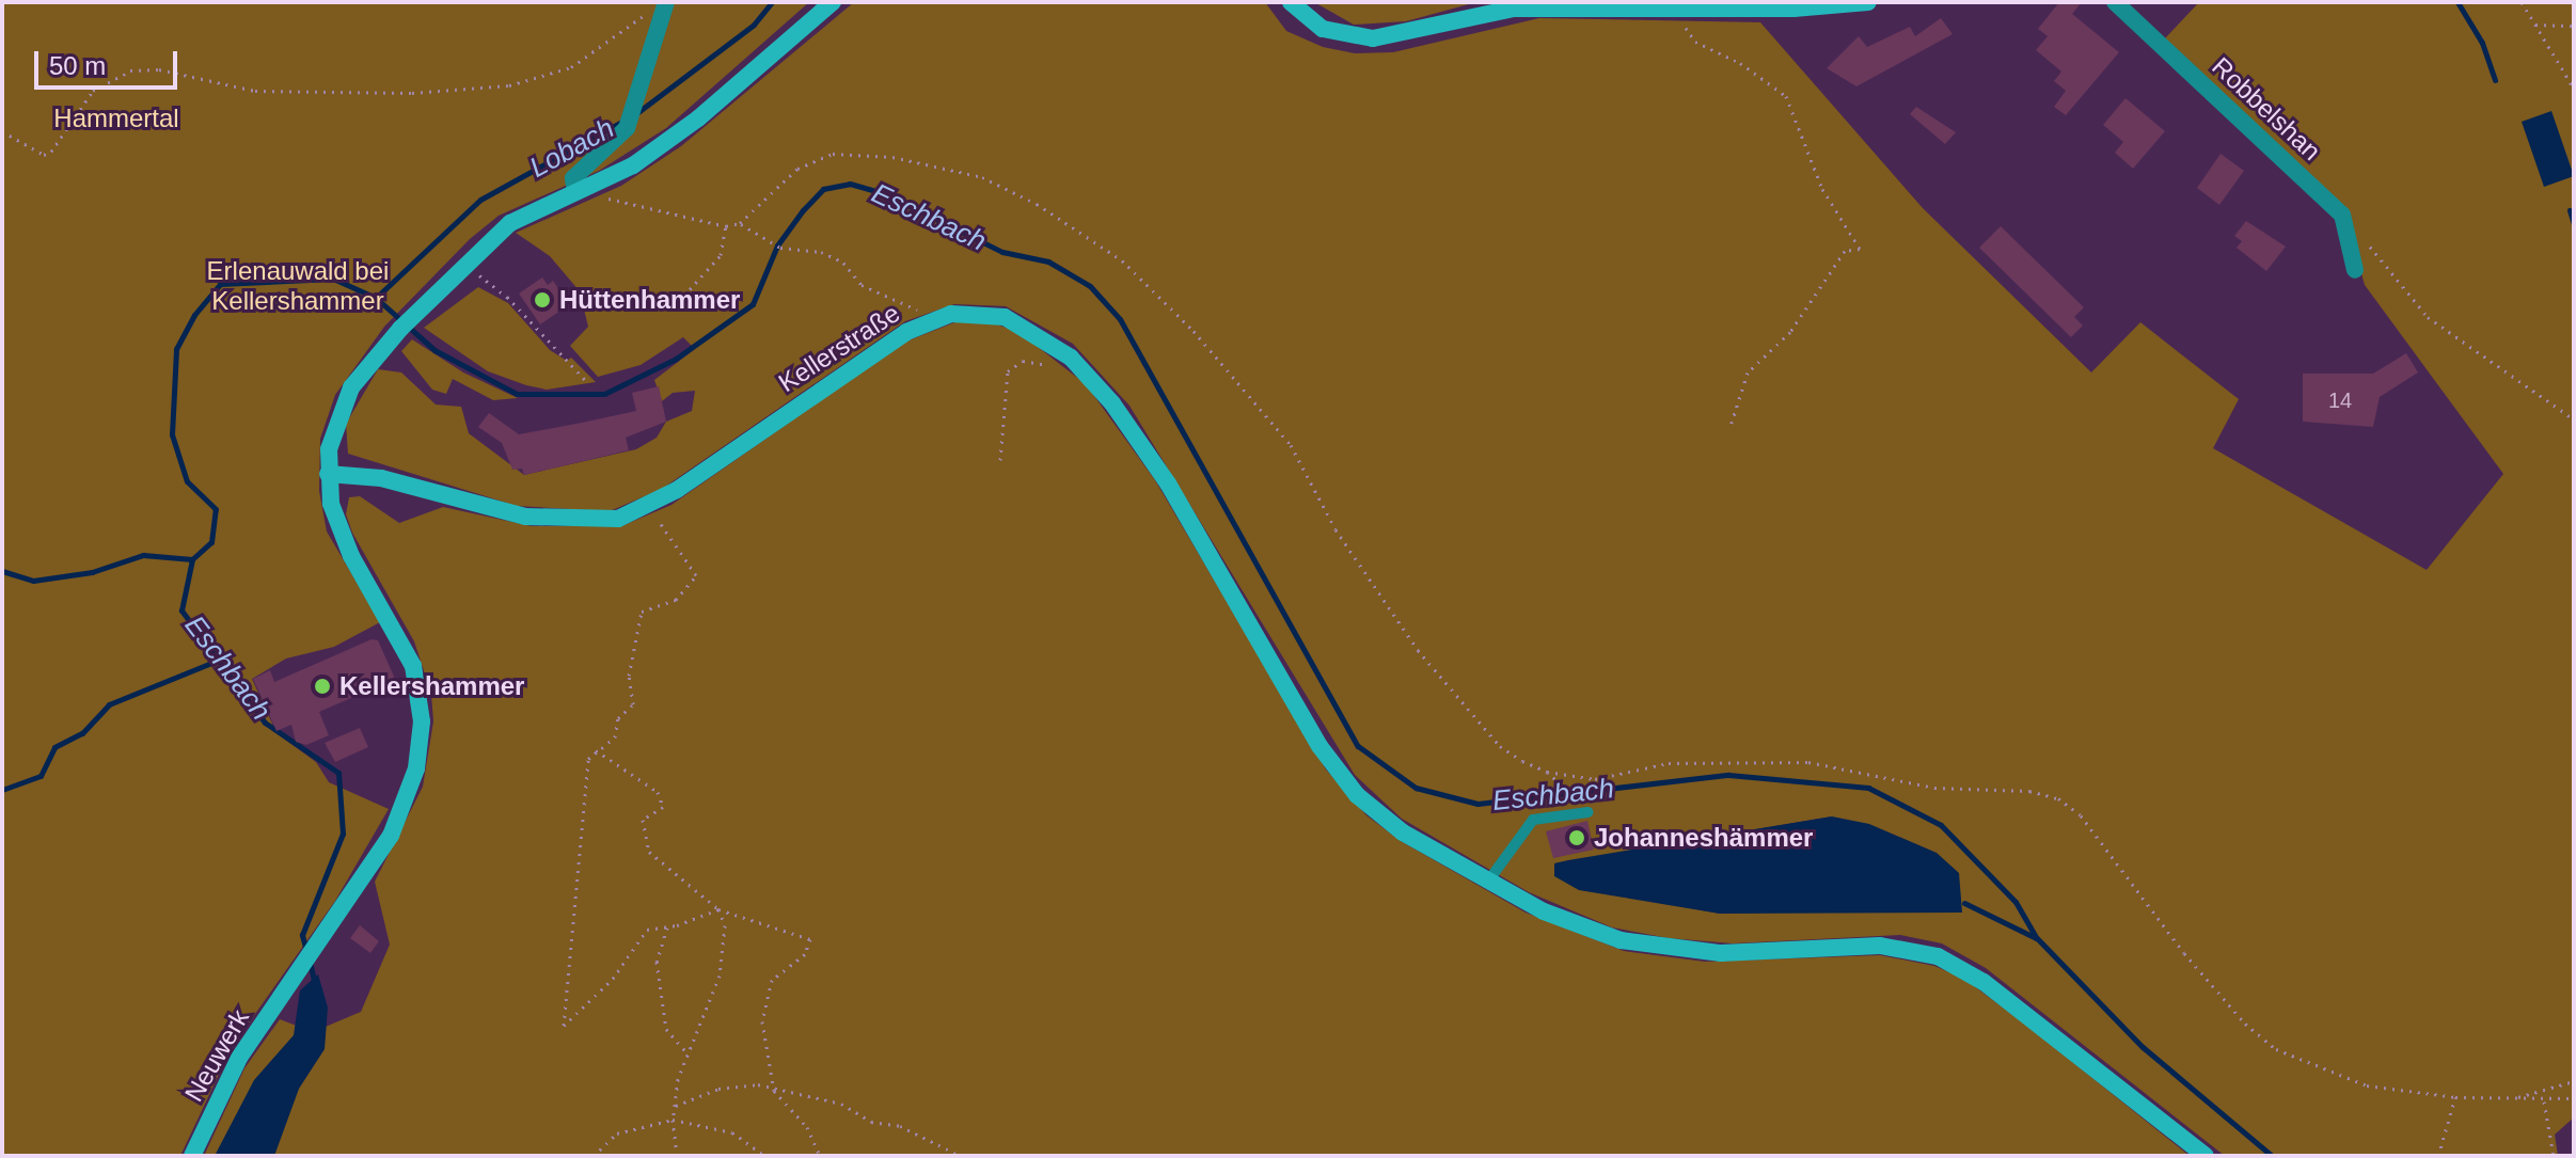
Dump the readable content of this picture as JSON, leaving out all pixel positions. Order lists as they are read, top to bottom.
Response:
{
  "streets": {
    "main road": ["Kellerstraße", "Neuwerk"],
    "street": ["Robbelshan"]
  },
  "crossings": [
    ["Kellerstraße", "Neuwerk"]
  ],
  "water": ["Lobach", "Eschbach"],
  "parks": ["Hammertal", "Erlenauwald bei Kellershammer"],
  "places": ["Hüttenhammer", "Kellershammer", "Johanneshämmer"],
  "house_numbers": ["14"],
  "scale_bar": "50 m"
}
